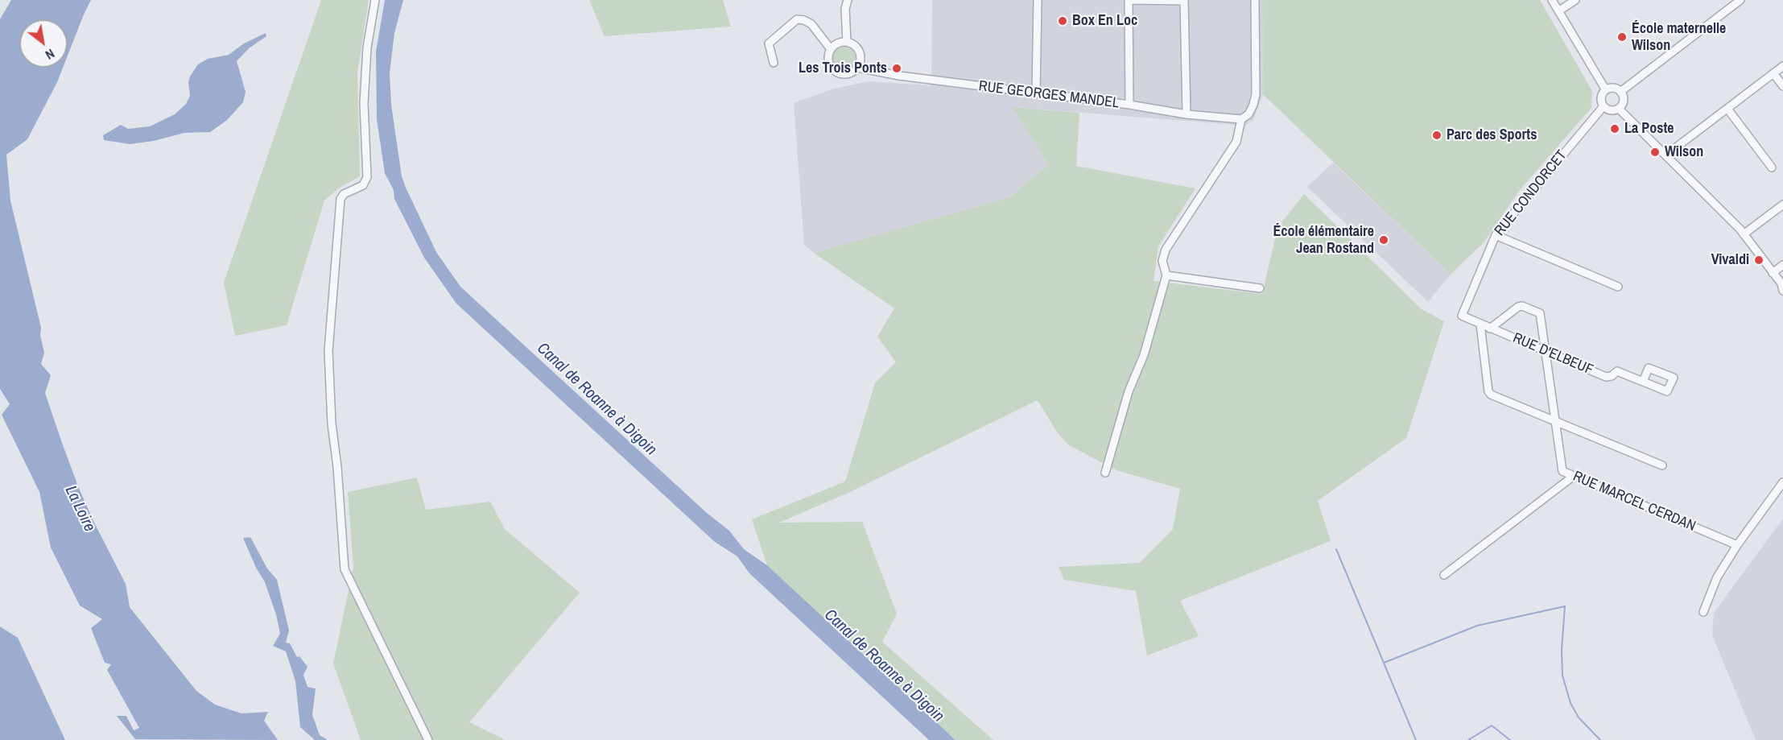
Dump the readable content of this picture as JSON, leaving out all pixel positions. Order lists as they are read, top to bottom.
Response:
{
  "streets": {
    "street": [
      "RUE GEORGES MANDEL",
      "RUE CONDORCET",
      "RUE D'ELBEUF",
      "RUE MARCEL CERDAN"
    ]
  },
  "crossings": [
    ["RUE CONDORCET", "RUE D'ELBEUF"],
    ["RUE D'ELBEUF", "RUE MARCEL CERDAN"]
  ],
  "water": ["Canal de Roanne à Digoin", "La Loire"],
  "places": [
    "Box En Loc",
    "École maternelle Wilson",
    "Les Trois Ponts",
    "La Poste",
    "Parc des Sports",
    "Wilson",
    "École élémentaire Jean Rostand",
    "Vivaldi"
  ],
  "north": "bottom right"
}
